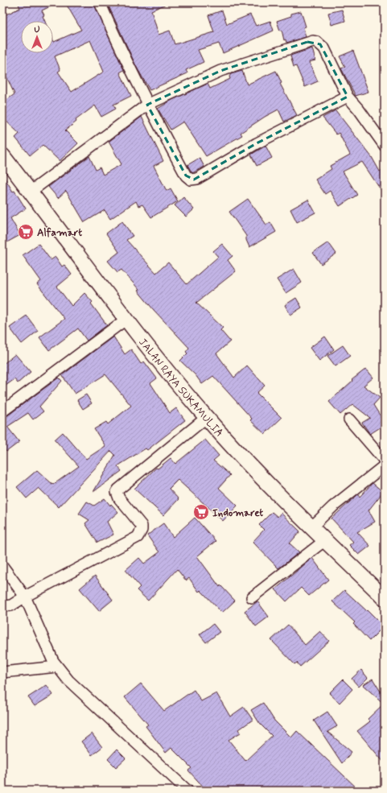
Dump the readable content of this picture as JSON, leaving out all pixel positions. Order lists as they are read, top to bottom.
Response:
{
  "streets": {
    "main road": ["JALAN RAYA SUKAMULIA"]
  },
  "places": {
    "supermarket": ["Alfamart", "Indomaret"]
  },
  "north": "top"
}
